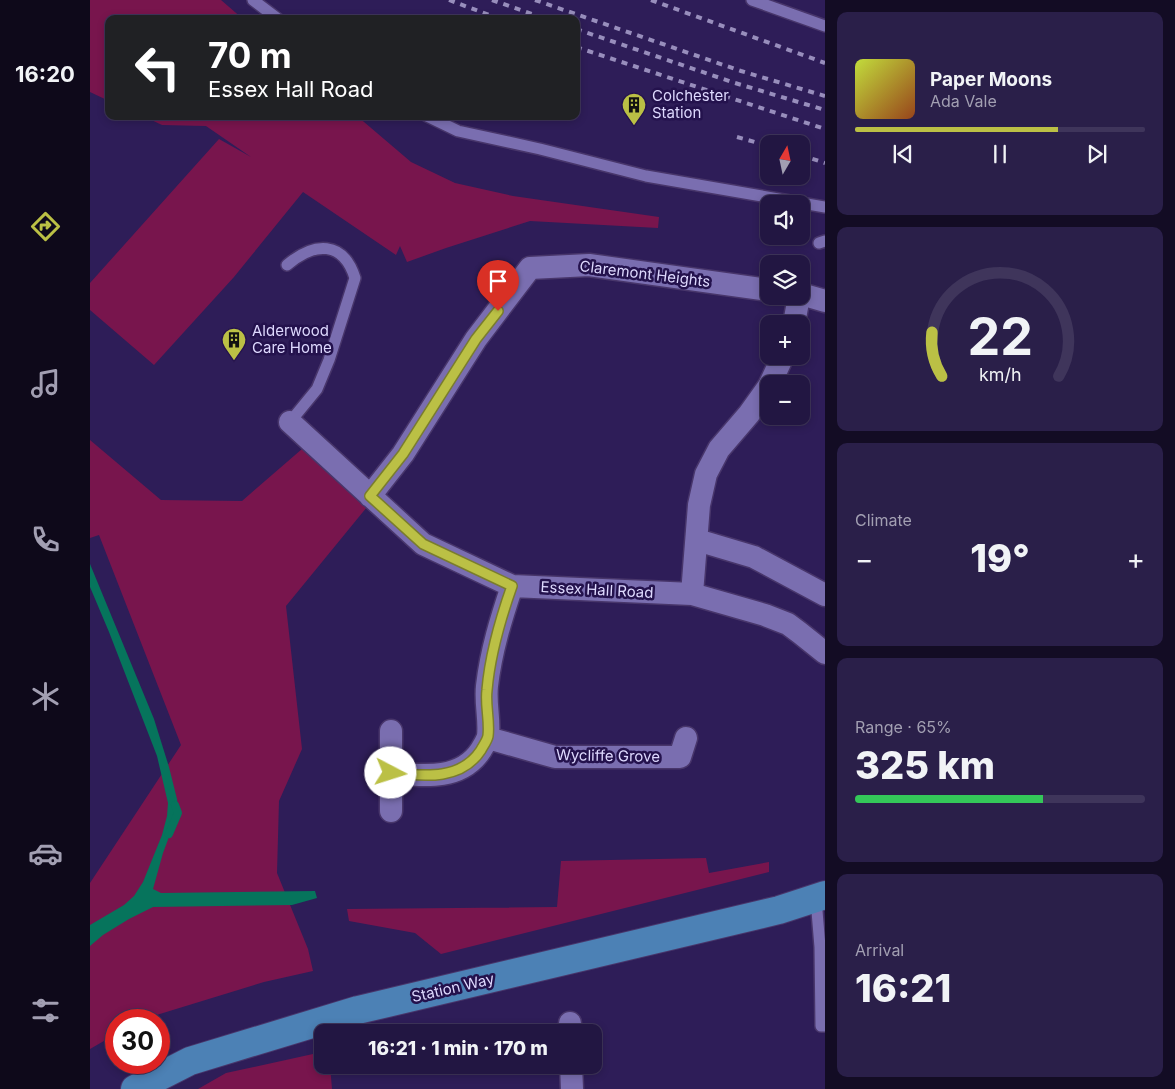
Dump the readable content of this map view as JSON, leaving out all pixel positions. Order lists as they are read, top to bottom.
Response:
{
  "streets": {
    "main road": ["Station Way"],
    "street": ["Claremont Heights", "Essex Hall Road", "Wycliffe Grove"]
  },
  "crossings": [
    ["Claremont Heights", "Essex Hall Road"]
  ],
  "places": {
    "building": ["Colchester Station", "Alderwood Care Home"]
  },
  "north": "top",
  "page": {
    "tabs": "16:20",
    "turn": ["70 m", "Essex Hall Road"],
    "song": ["Paper Moons", "Ada Vale"],
    "map_buttons": ["+", "−"],
    "tile": [
      "Climate",
      ["Range · 65%", "325 km"],
      ["Arrival", "16:21"]
    ],
    "heat": ["−", "19°", "+"],
    "limit": "30",
    "trip": "16:21 · 1 min · 170 m",
    "gauge": ["22", "km/h"]
  }
}
